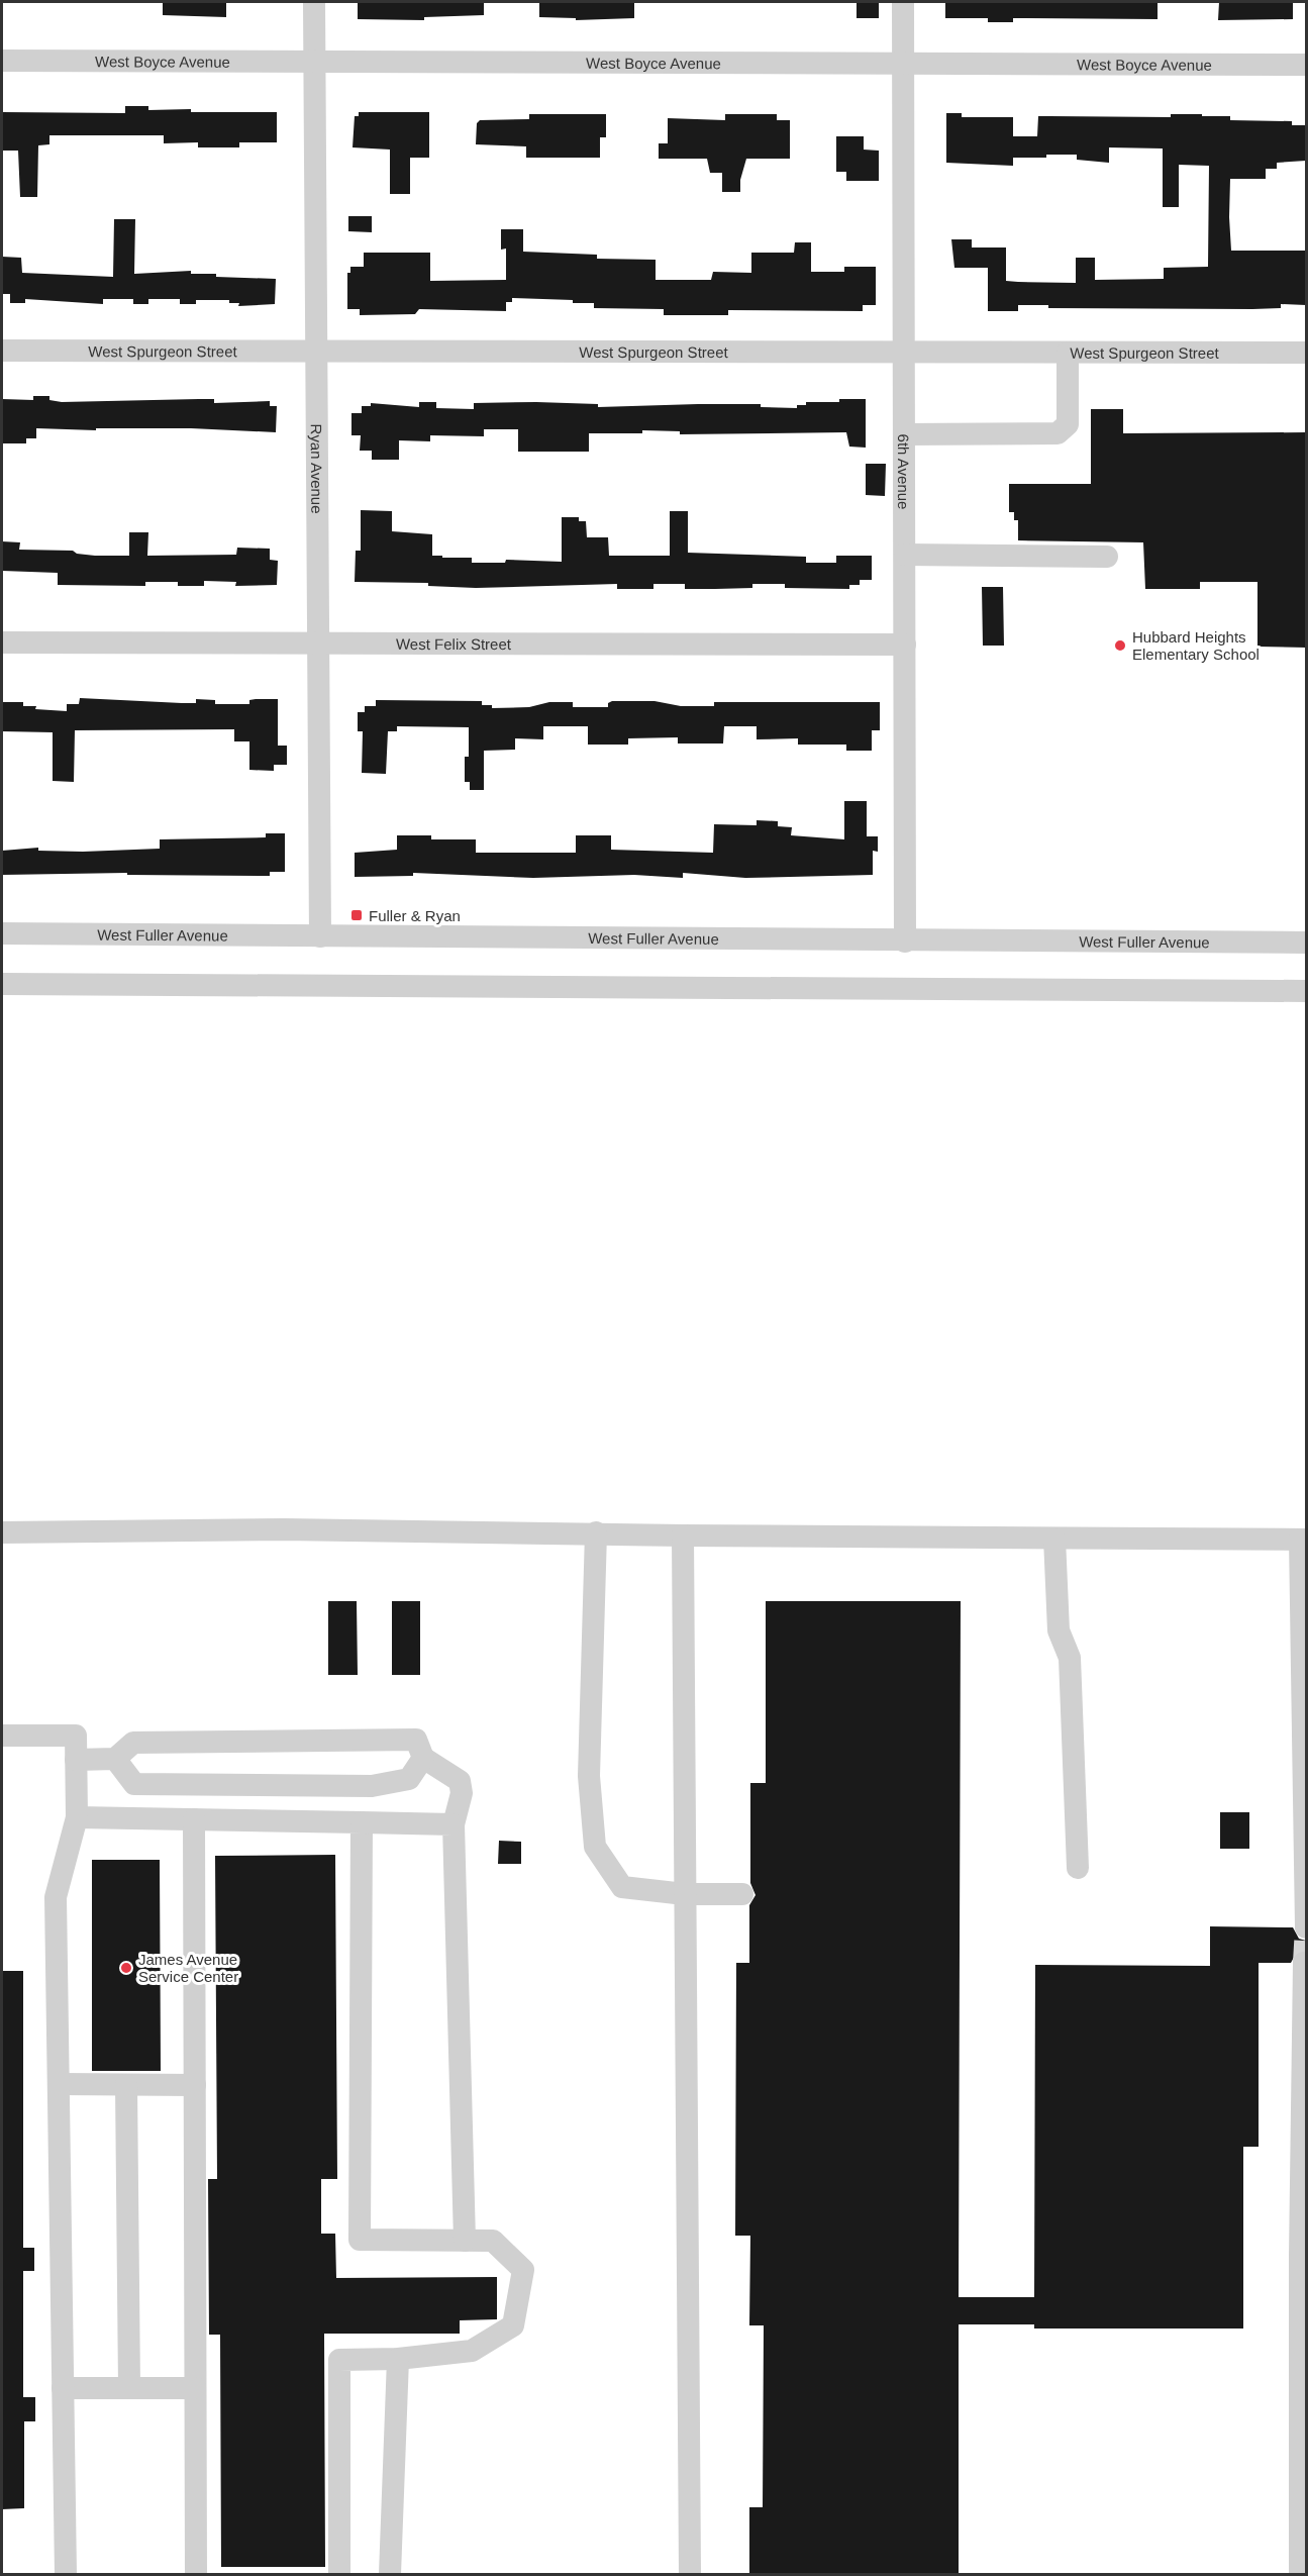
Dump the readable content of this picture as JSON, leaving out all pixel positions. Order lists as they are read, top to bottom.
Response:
{
  "streets": {
    "street": [
      "West Boyce Avenue",
      "West Spurgeon Street",
      "Ryan Avenue",
      "6th Avenue",
      "West Felix Street",
      "West Fuller Avenue"
    ]
  },
  "crossings": [
    ["West Boyce Avenue", "Ryan Avenue"],
    ["West Boyce Avenue", "6th Avenue"],
    ["West Spurgeon Street", "Ryan Avenue"],
    ["West Spurgeon Street", "6th Avenue"],
    ["Ryan Avenue", "West Felix Street"],
    ["Ryan Avenue", "West Fuller Avenue"],
    ["6th Avenue", "West Felix Street"],
    ["6th Avenue", "West Fuller Avenue"]
  ],
  "places": {
    "other": ["Hubbard Heights Elementary School", "James Avenue Service Center"],
    "transit": ["Fuller & Ryan"]
  }
}
